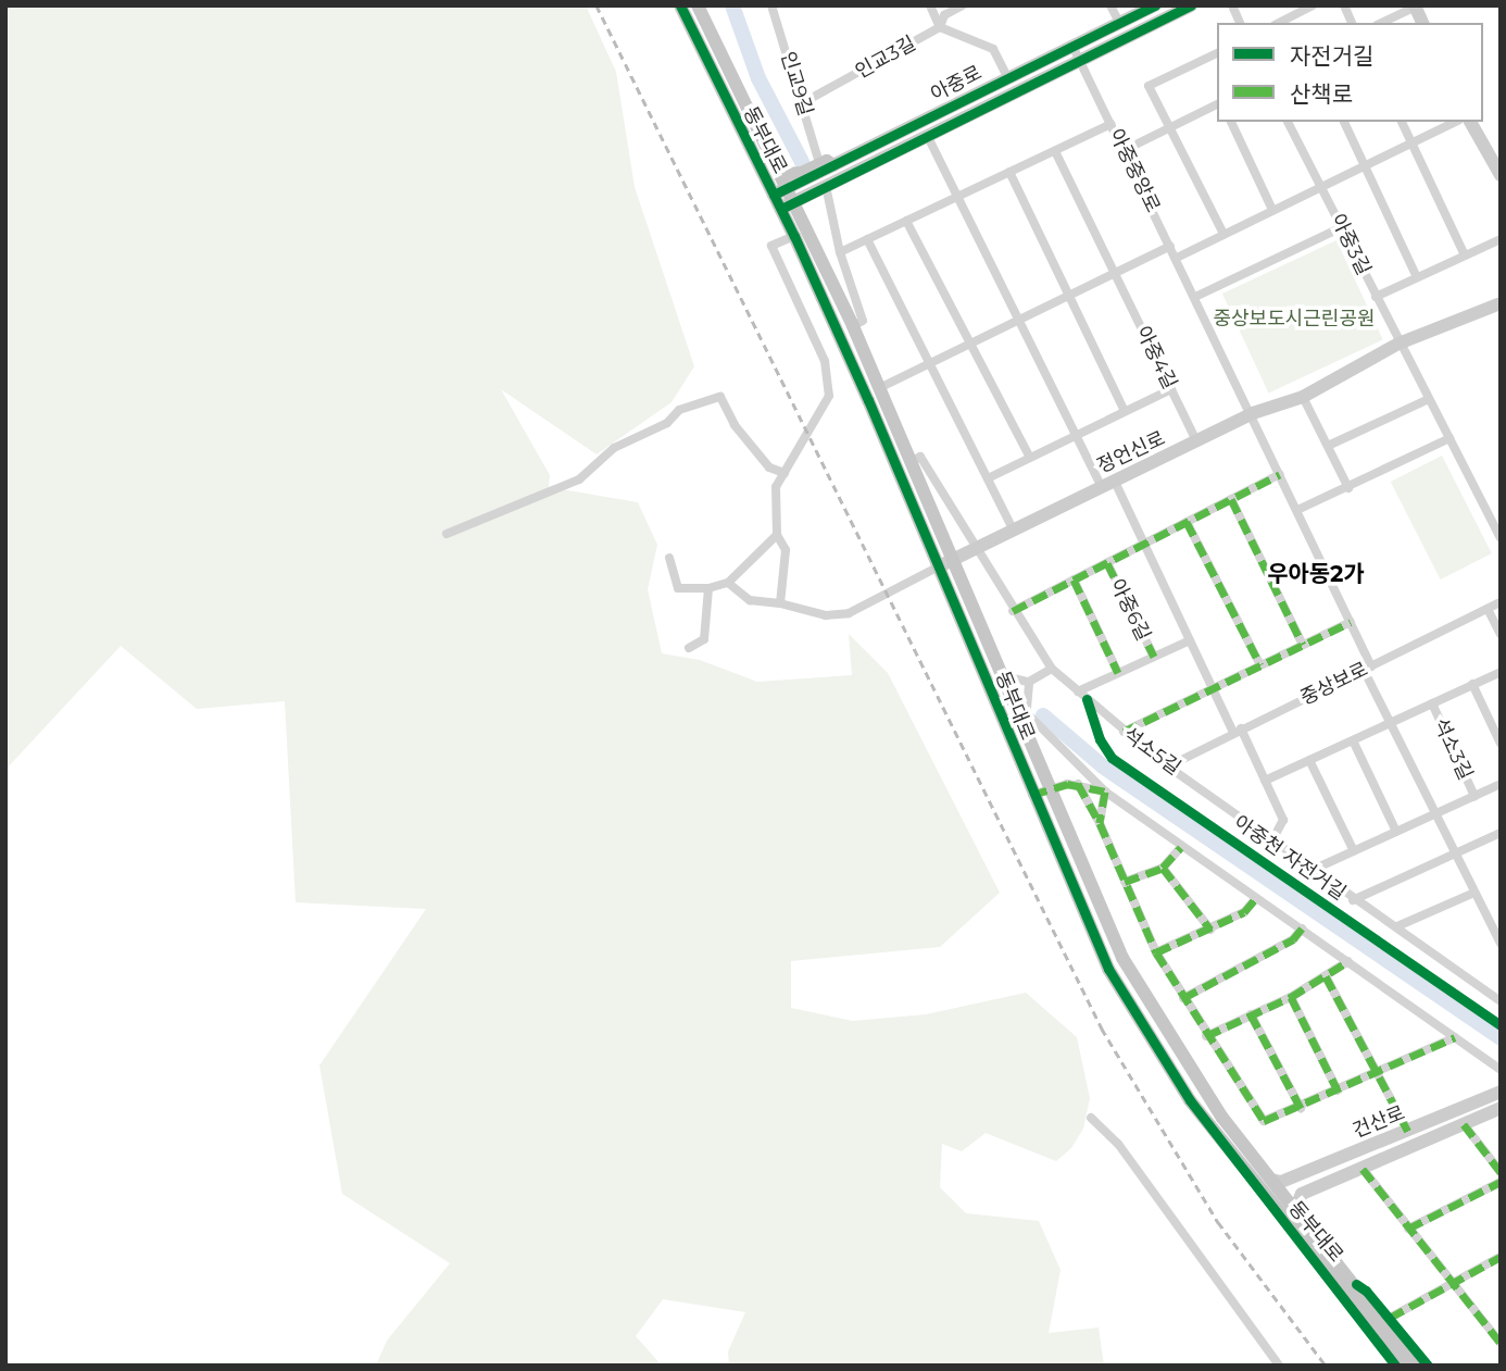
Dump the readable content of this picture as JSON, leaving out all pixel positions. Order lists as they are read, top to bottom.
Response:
{
  "streets": {
    "main road": ["동부대로"],
    "street": [
      "인교3길",
      "인교9길",
      "아중로",
      "아중중앙로",
      "아중3길",
      "아중4길",
      "정언신로",
      "아중6길",
      "중상보로",
      "석소3길",
      "석소5길",
      "건산로"
    ],
    "cycle path": ["아중천 자전거길"]
  },
  "crossings": [
    ["인교3길", "인교9길"],
    ["인교9길", "아중로"],
    ["아중로", "동부대로"],
    ["아중로", "아중중앙로"],
    ["동부대로", "정언신로"],
    ["동부대로", "석소5길"],
    ["동부대로", "건산로"],
    ["아중중앙로", "정언신로"],
    ["아중중앙로", "아중6길"],
    ["아중중앙로", "중상보로"],
    ["아중3길", "정언신로"],
    ["아중4길", "정언신로"],
    ["정언신로", "석소5길"],
    ["아중6길", "석소5길"],
    ["중상보로", "석소5길"]
  ],
  "districts": ["우아동2가"],
  "parks": ["중상보도시근린공원"],
  "legend": ["자전거길", "산책로"]
}
